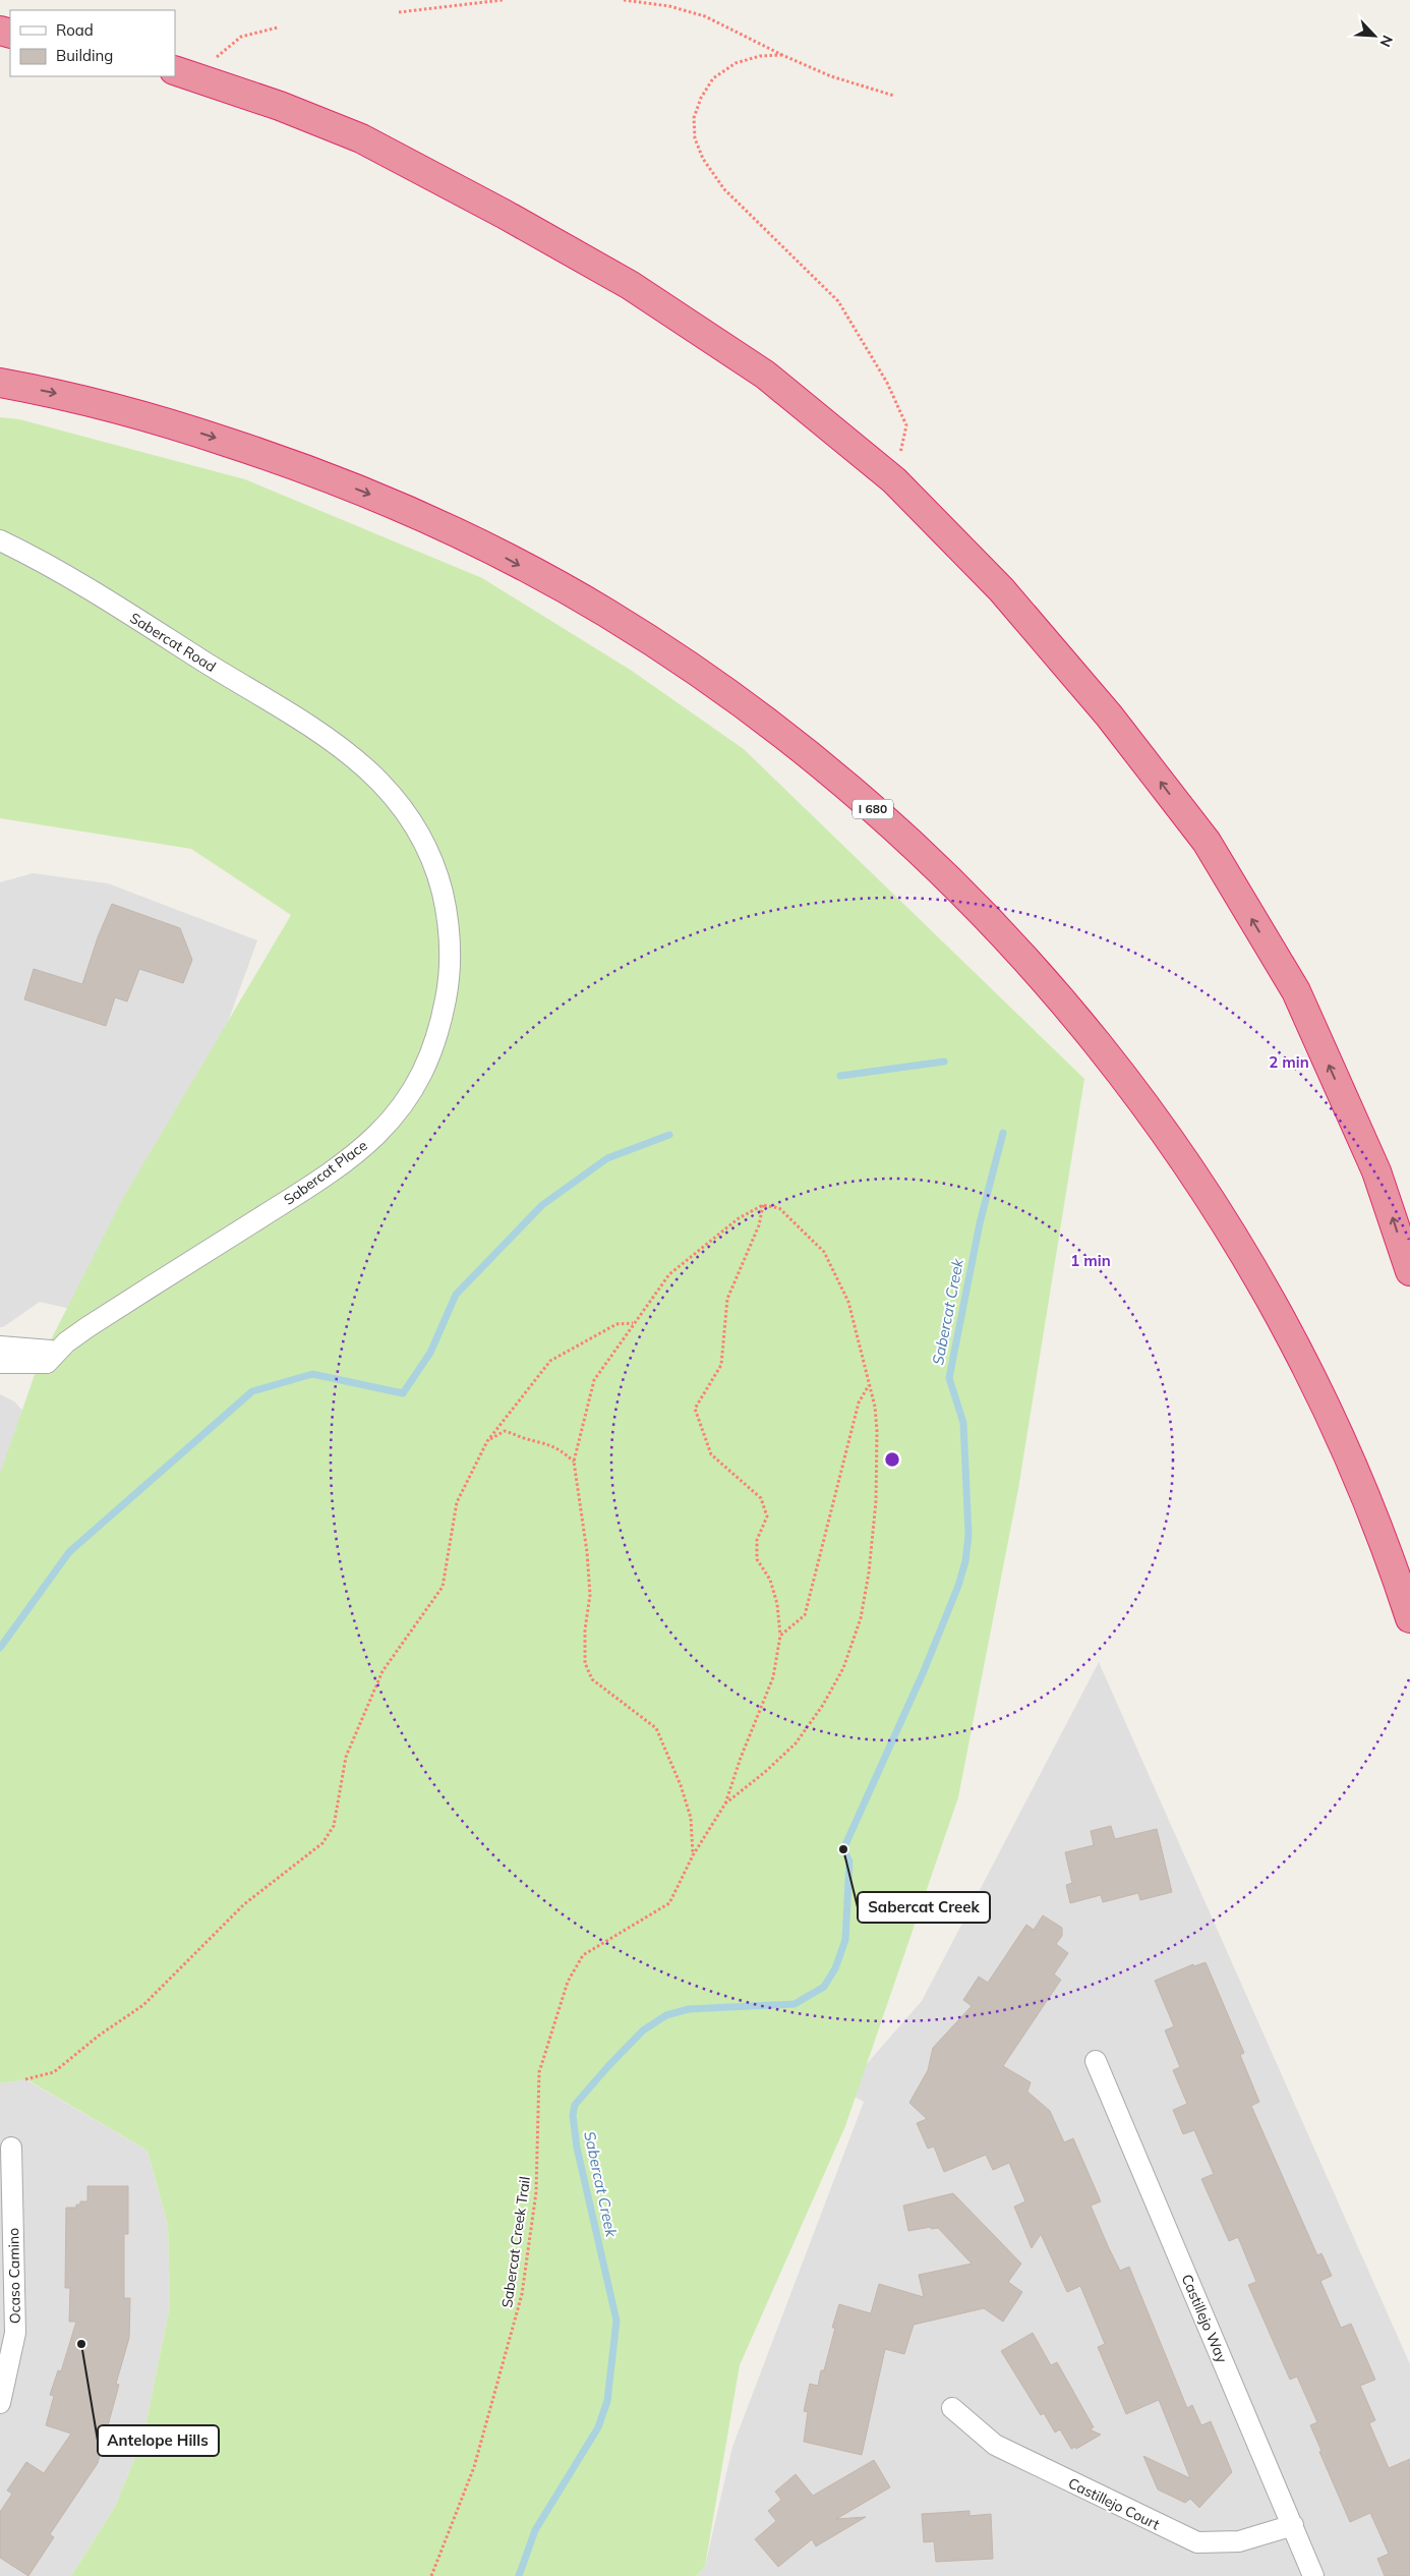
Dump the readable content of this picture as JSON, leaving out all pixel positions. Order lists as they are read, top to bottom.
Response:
{
  "streets": {
    "highway": ["I 680"],
    "street": [
      "Sabercat Road",
      "Sabercat Place",
      "Ocaso Camino",
      "Castillejo Way",
      "Castillejo Court"
    ],
    "path": ["Sabercat Creek Trail"]
  },
  "crossings": [
    ["Sabercat Road", "Sabercat Place"],
    ["Castillejo Way", "Castillejo Court"]
  ],
  "water": ["Sabercat Creek"],
  "places": ["Sabercat Creek", "Antelope Hills"],
  "legend": ["Road", "Building"],
  "north": "bottom right",
  "rings": ["2 min", "1 min"]
}
